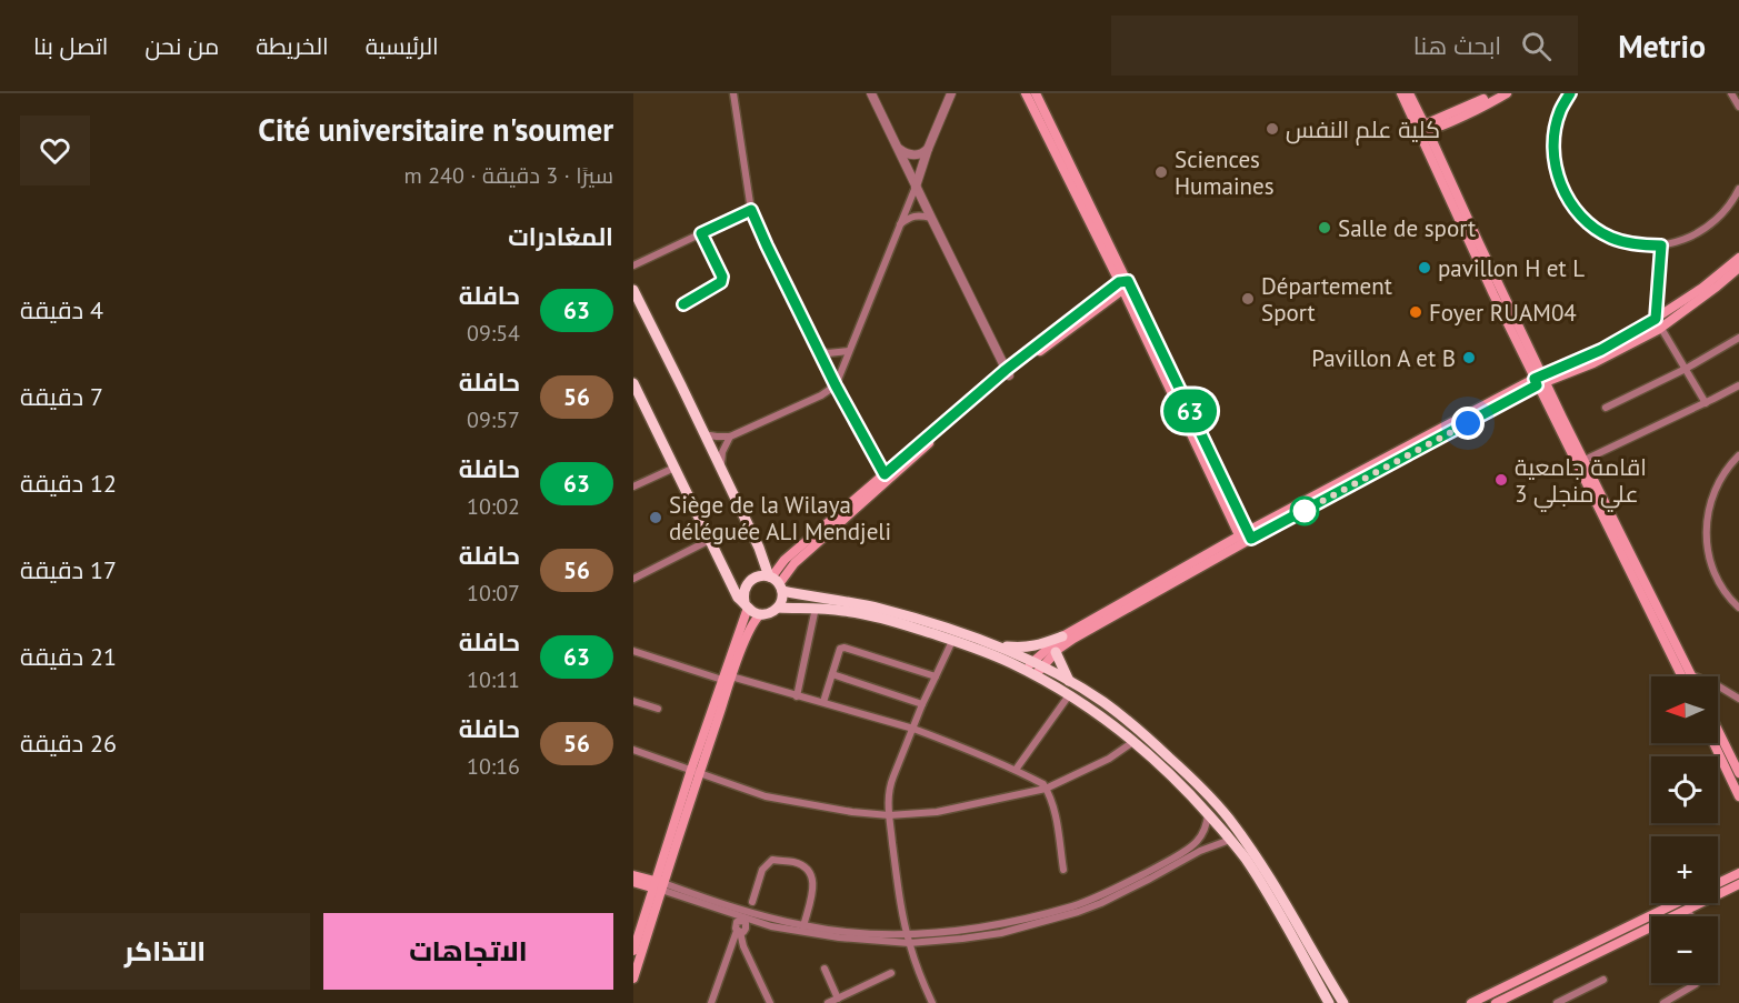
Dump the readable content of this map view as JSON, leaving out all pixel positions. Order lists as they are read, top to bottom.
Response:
{
  "places": [
    "كلية علم النفس",
    "Sciences Humaines",
    "Salle de sport",
    "pavillon H et L",
    "Département Sport",
    "Foyer RUAM04",
    "Pavillon A et B",
    "اقامة جامعية علي منجلي 3",
    "Siège de la Wilaya déléguée ALI Mendjeli"
  ],
  "lines": ["bus line 63"],
  "north": "left",
  "page": {
    "header": "Metrio",
    "search": "ابحث هنا",
    "nav": [
      "الرئيسية",
      "الخريطة",
      "من نحن",
      "اتصل بنا"
    ],
    "on_map": "63",
    "heading": [
      ["Cité universitaire n'soumer", "سيرًا · 3 دقيقة · 240 m"],
      "المغادرات"
    ],
    "list": [
      {
        "mark": "63",
        "name": "حافلة",
        "note": "09:54",
        "value": "4 دقيقة"
      },
      {
        "mark": "56",
        "name": "حافلة",
        "note": "09:57",
        "value": "7 دقيقة"
      },
      {
        "mark": "63",
        "name": "حافلة",
        "note": "10:02",
        "value": "12 دقيقة"
      },
      {
        "mark": "56",
        "name": "حافلة",
        "note": "10:07",
        "value": "17 دقيقة"
      },
      {
        "mark": "63",
        "name": "حافلة",
        "note": "10:11",
        "value": "21 دقيقة"
      },
      {
        "mark": "56",
        "name": "حافلة",
        "note": "10:16",
        "value": "26 دقيقة"
      }
    ],
    "map_buttons": ["+", "−"],
    "buttons": ["الاتجاهات", "التذاكر"]
  }
}
